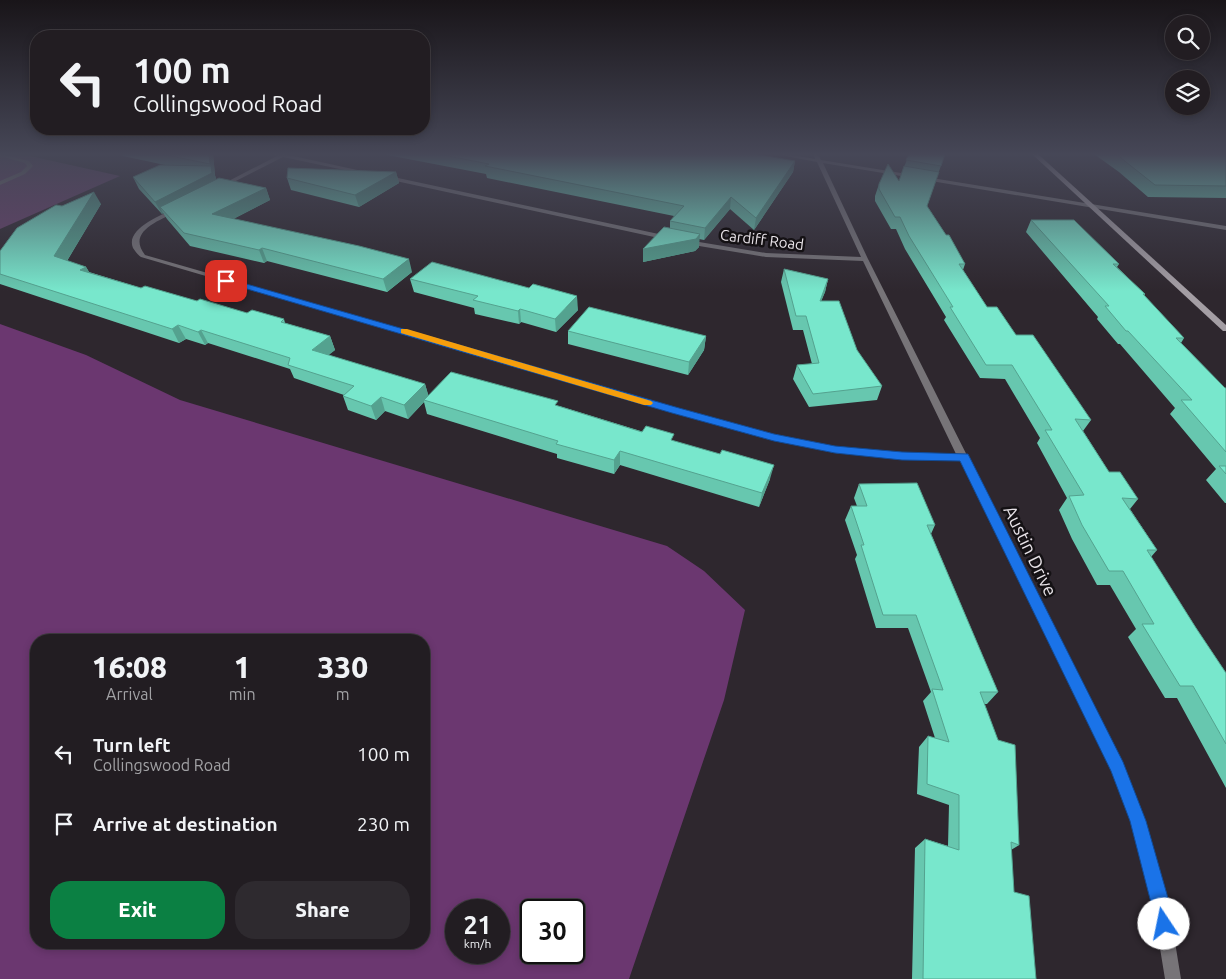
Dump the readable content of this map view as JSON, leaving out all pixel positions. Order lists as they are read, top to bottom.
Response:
{
  "streets": {
    "street": ["Cardiff Road", "Austin Drive"]
  },
  "crossings": [
    ["Cardiff Road", "Austin Drive"]
  ],
  "page": {
    "turn": ["100 m", "Collingswood Road"],
    "eta": [
      "16:08",
      "Arrival",
      "1",
      "min",
      "330",
      "m"
    ],
    "list": [
      {
        "name": "Turn left",
        "note": "Collingswood Road",
        "value": "100 m"
      },
      {
        "name": "Arrive at destination",
        "value": "230 m"
      }
    ],
    "buttons": ["Exit", "Share"],
    "speed": "21 km/h",
    "limit": "30"
  }
}
